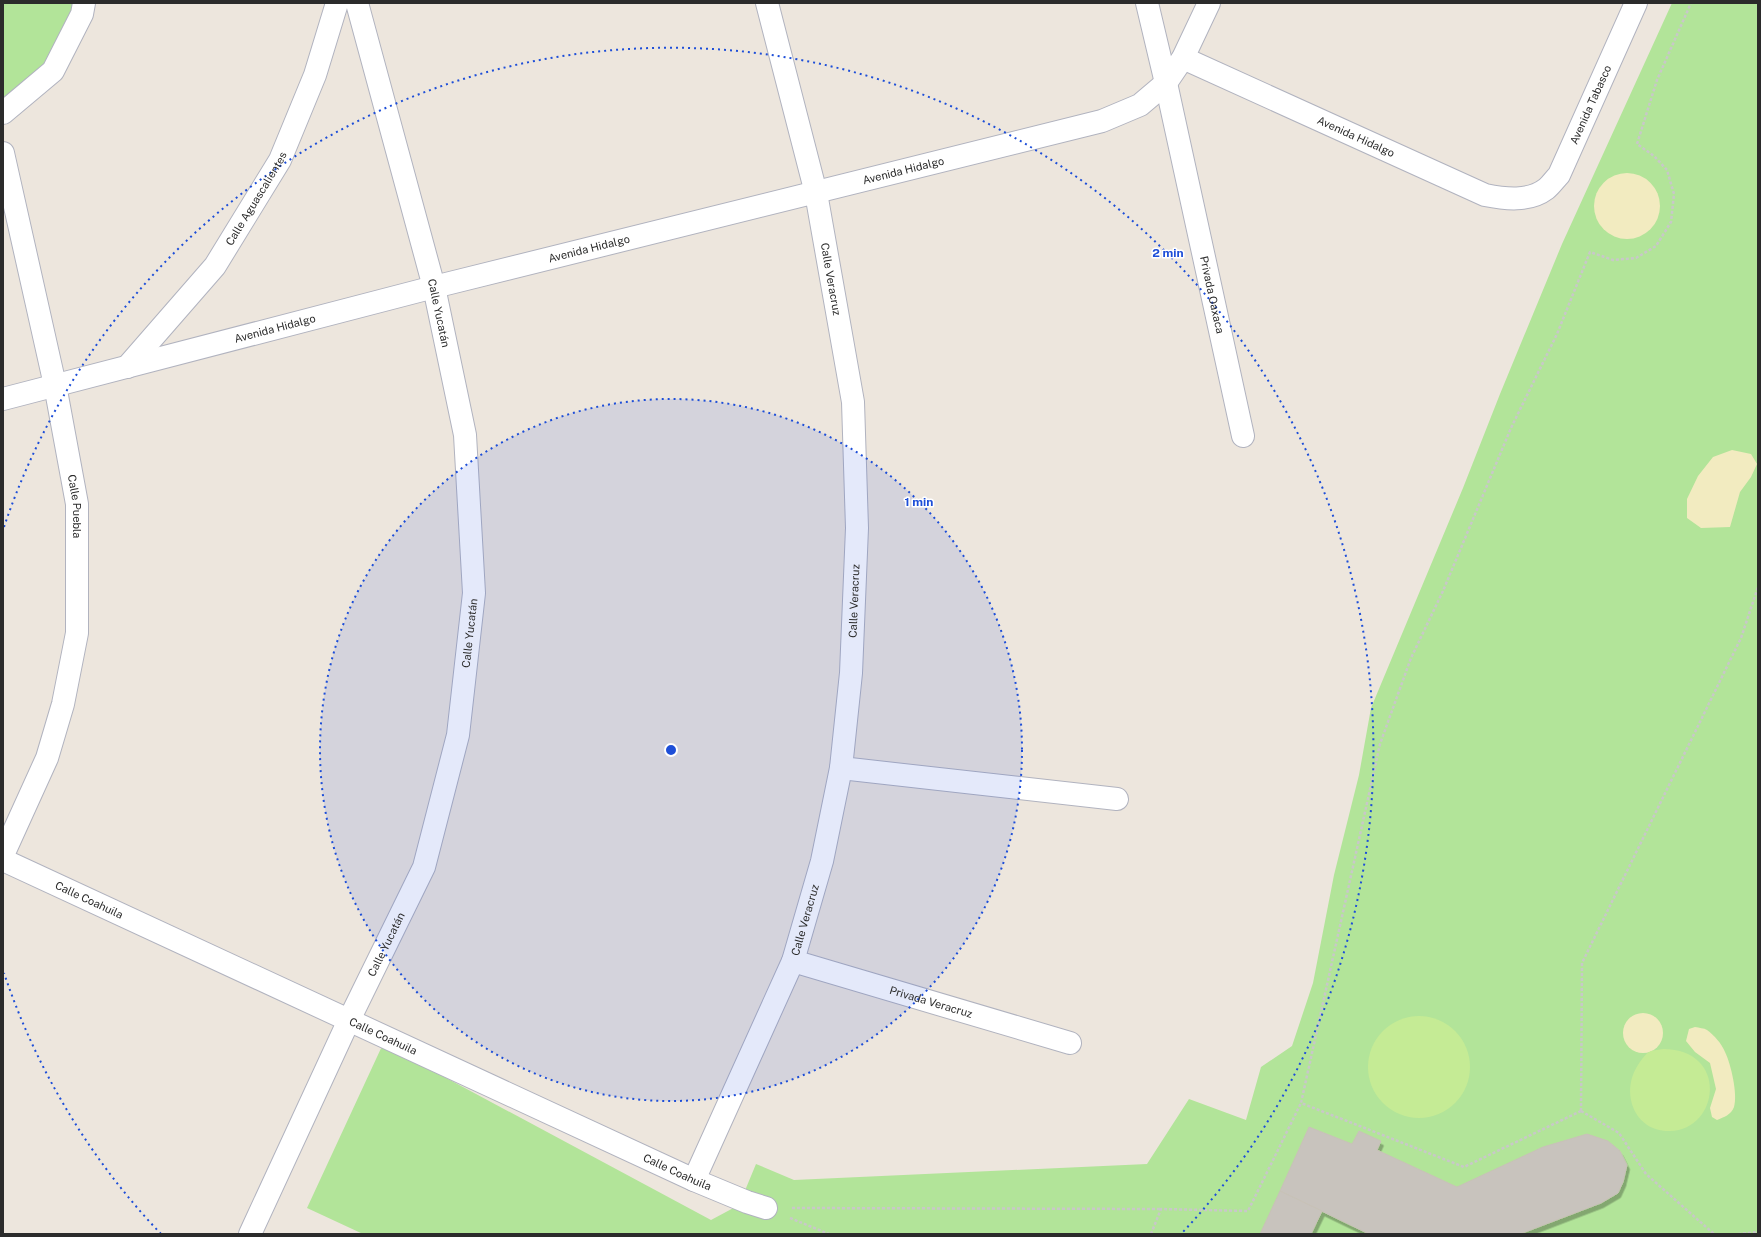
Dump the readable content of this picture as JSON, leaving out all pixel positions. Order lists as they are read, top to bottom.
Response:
{
  "streets": {
    "street": [
      "Avenida Tabasco",
      "Avenida Hidalgo",
      "Calle Aguascalientes",
      "Calle Veracruz",
      "Privada Oaxaca",
      "Calle Yucatán",
      "Calle Puebla",
      "Calle Coahuila",
      "Privada Veracruz"
    ]
  },
  "crossings": [
    ["Avenida Tabasco", "Avenida Hidalgo"],
    ["Avenida Hidalgo", "Calle Aguascalientes"],
    ["Avenida Hidalgo", "Calle Veracruz"],
    ["Avenida Hidalgo", "Privada Oaxaca"],
    ["Avenida Hidalgo", "Calle Yucatán"],
    ["Avenida Hidalgo", "Calle Puebla"],
    ["Calle Veracruz", "Calle Coahuila"],
    ["Calle Veracruz", "Privada Veracruz"],
    ["Calle Yucatán", "Calle Coahuila"]
  ],
  "rings": ["2 min", "1 min"]
}
